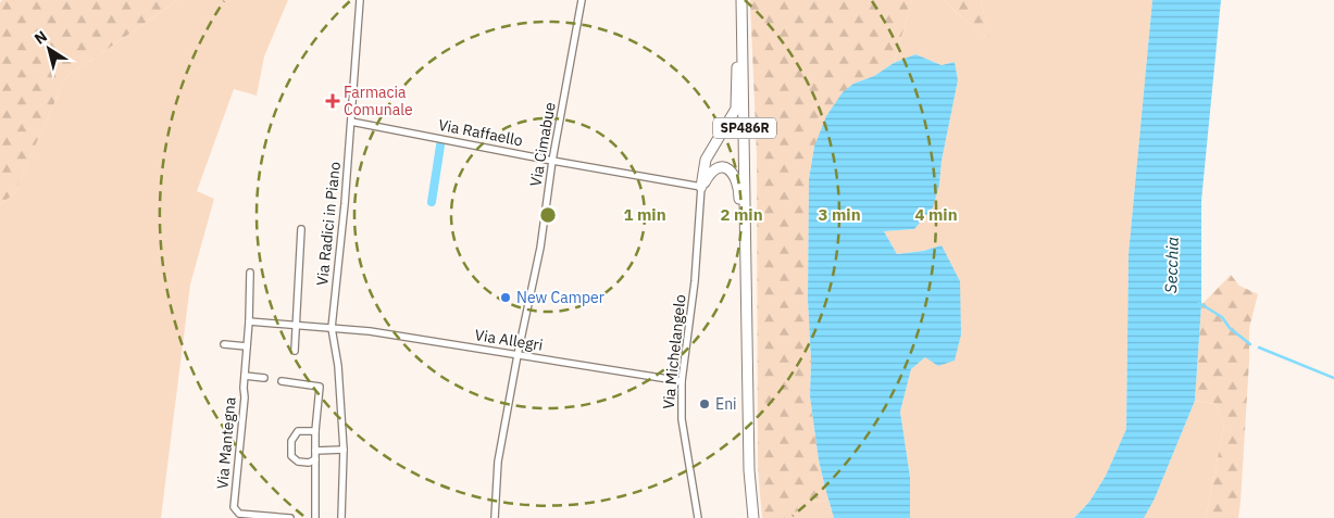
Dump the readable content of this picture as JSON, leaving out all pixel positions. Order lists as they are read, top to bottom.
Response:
{
  "streets": {
    "main road": ["SP486R"],
    "street": [
      "Via Raffaello",
      "Via Cimabue",
      "Via Radici in Piano",
      "Via Allegri",
      "Via Michelangelo",
      "Via Mantegna"
    ]
  },
  "crossings": [
    ["Via Raffaello", "Via Cimabue"],
    ["Via Raffaello", "Via Radici in Piano"],
    ["Via Raffaello", "Via Michelangelo"],
    ["Via Cimabue", "Via Allegri"],
    ["Via Radici in Piano", "Via Allegri"],
    ["Via Allegri", "Via Michelangelo"],
    ["Via Allegri", "Via Mantegna"]
  ],
  "water": ["Secchia"],
  "places": {
    "health": ["Farmacia Comunale"],
    "other": ["New Camper", "Eni"]
  },
  "north": "top left",
  "rings": [
    "1 min",
    "2 min",
    "3 min",
    "4 min"
  ]
}
